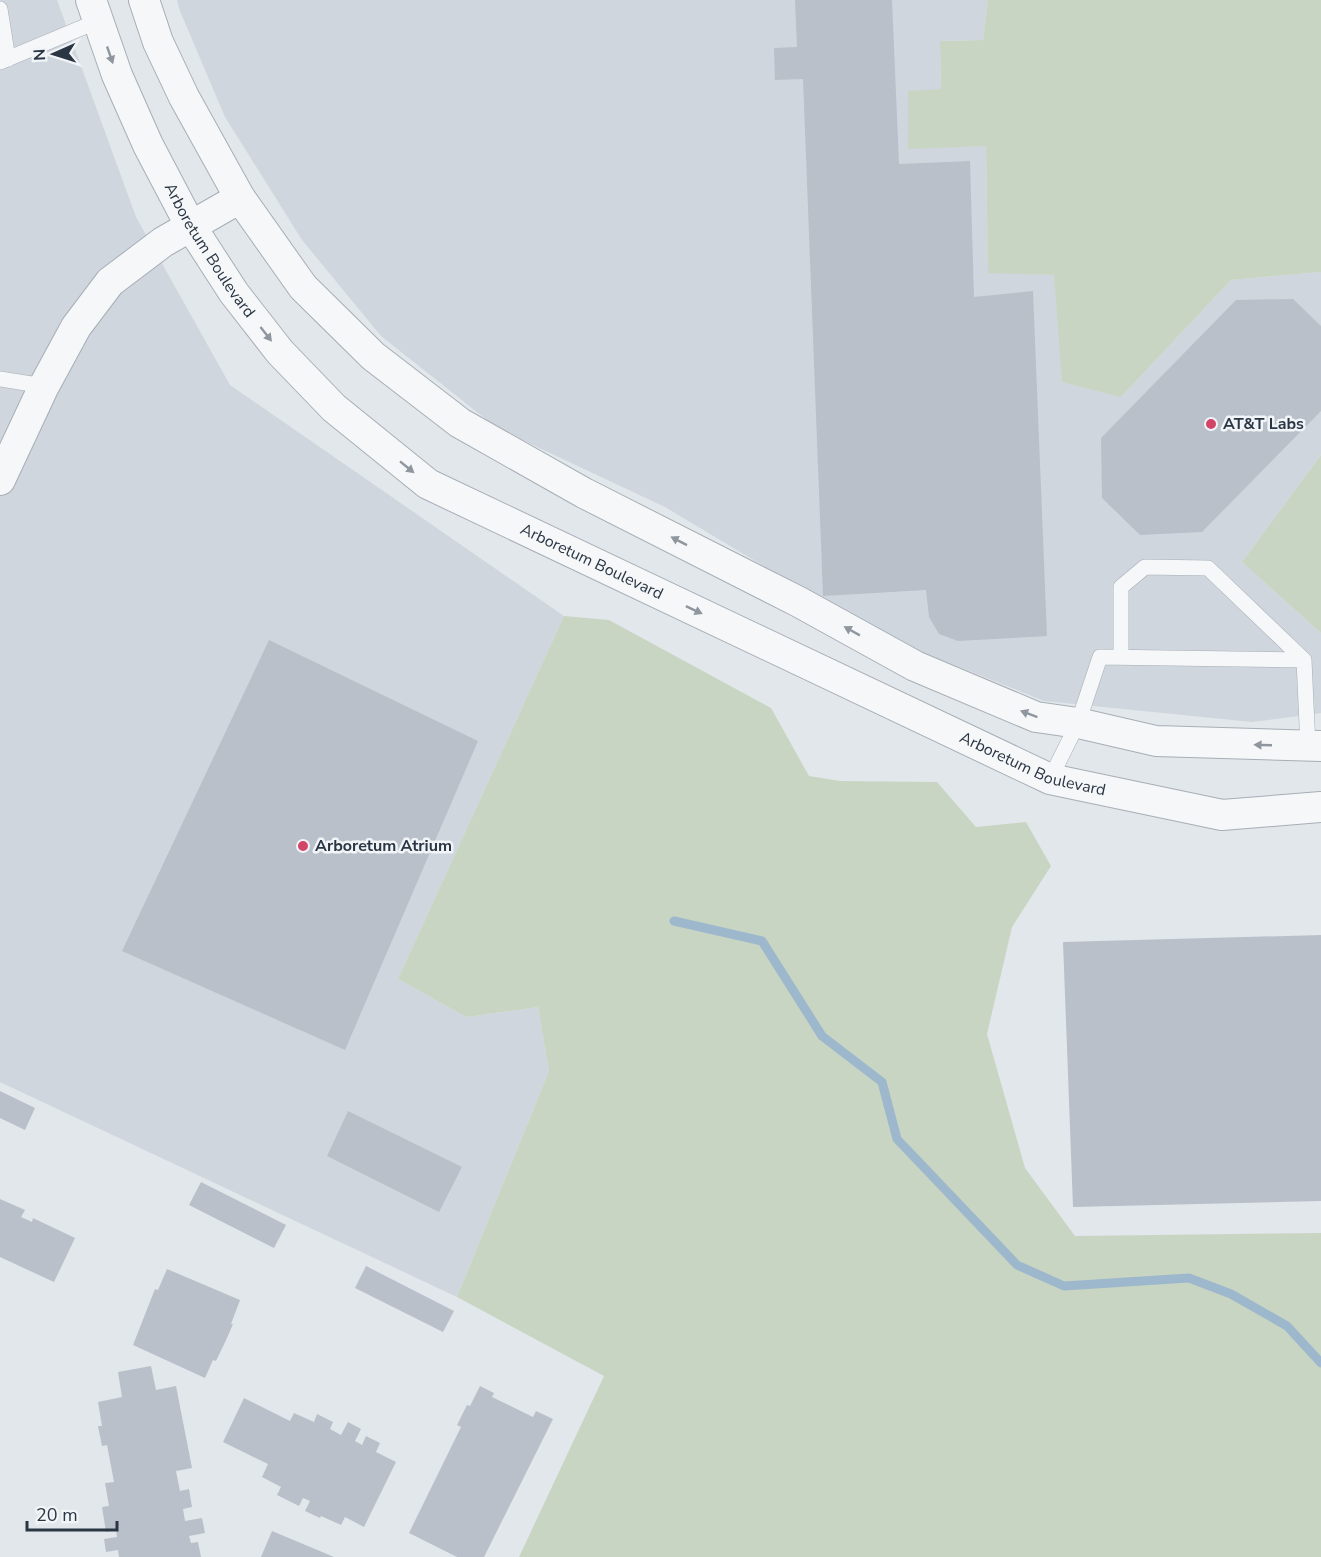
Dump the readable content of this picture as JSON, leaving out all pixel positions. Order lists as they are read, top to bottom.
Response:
{
  "streets": {
    "street": ["Arboretum Boulevard"]
  },
  "places": ["AT&T Labs", "Arboretum Atrium"],
  "scale_bar": "20 m",
  "north": "left"
}
